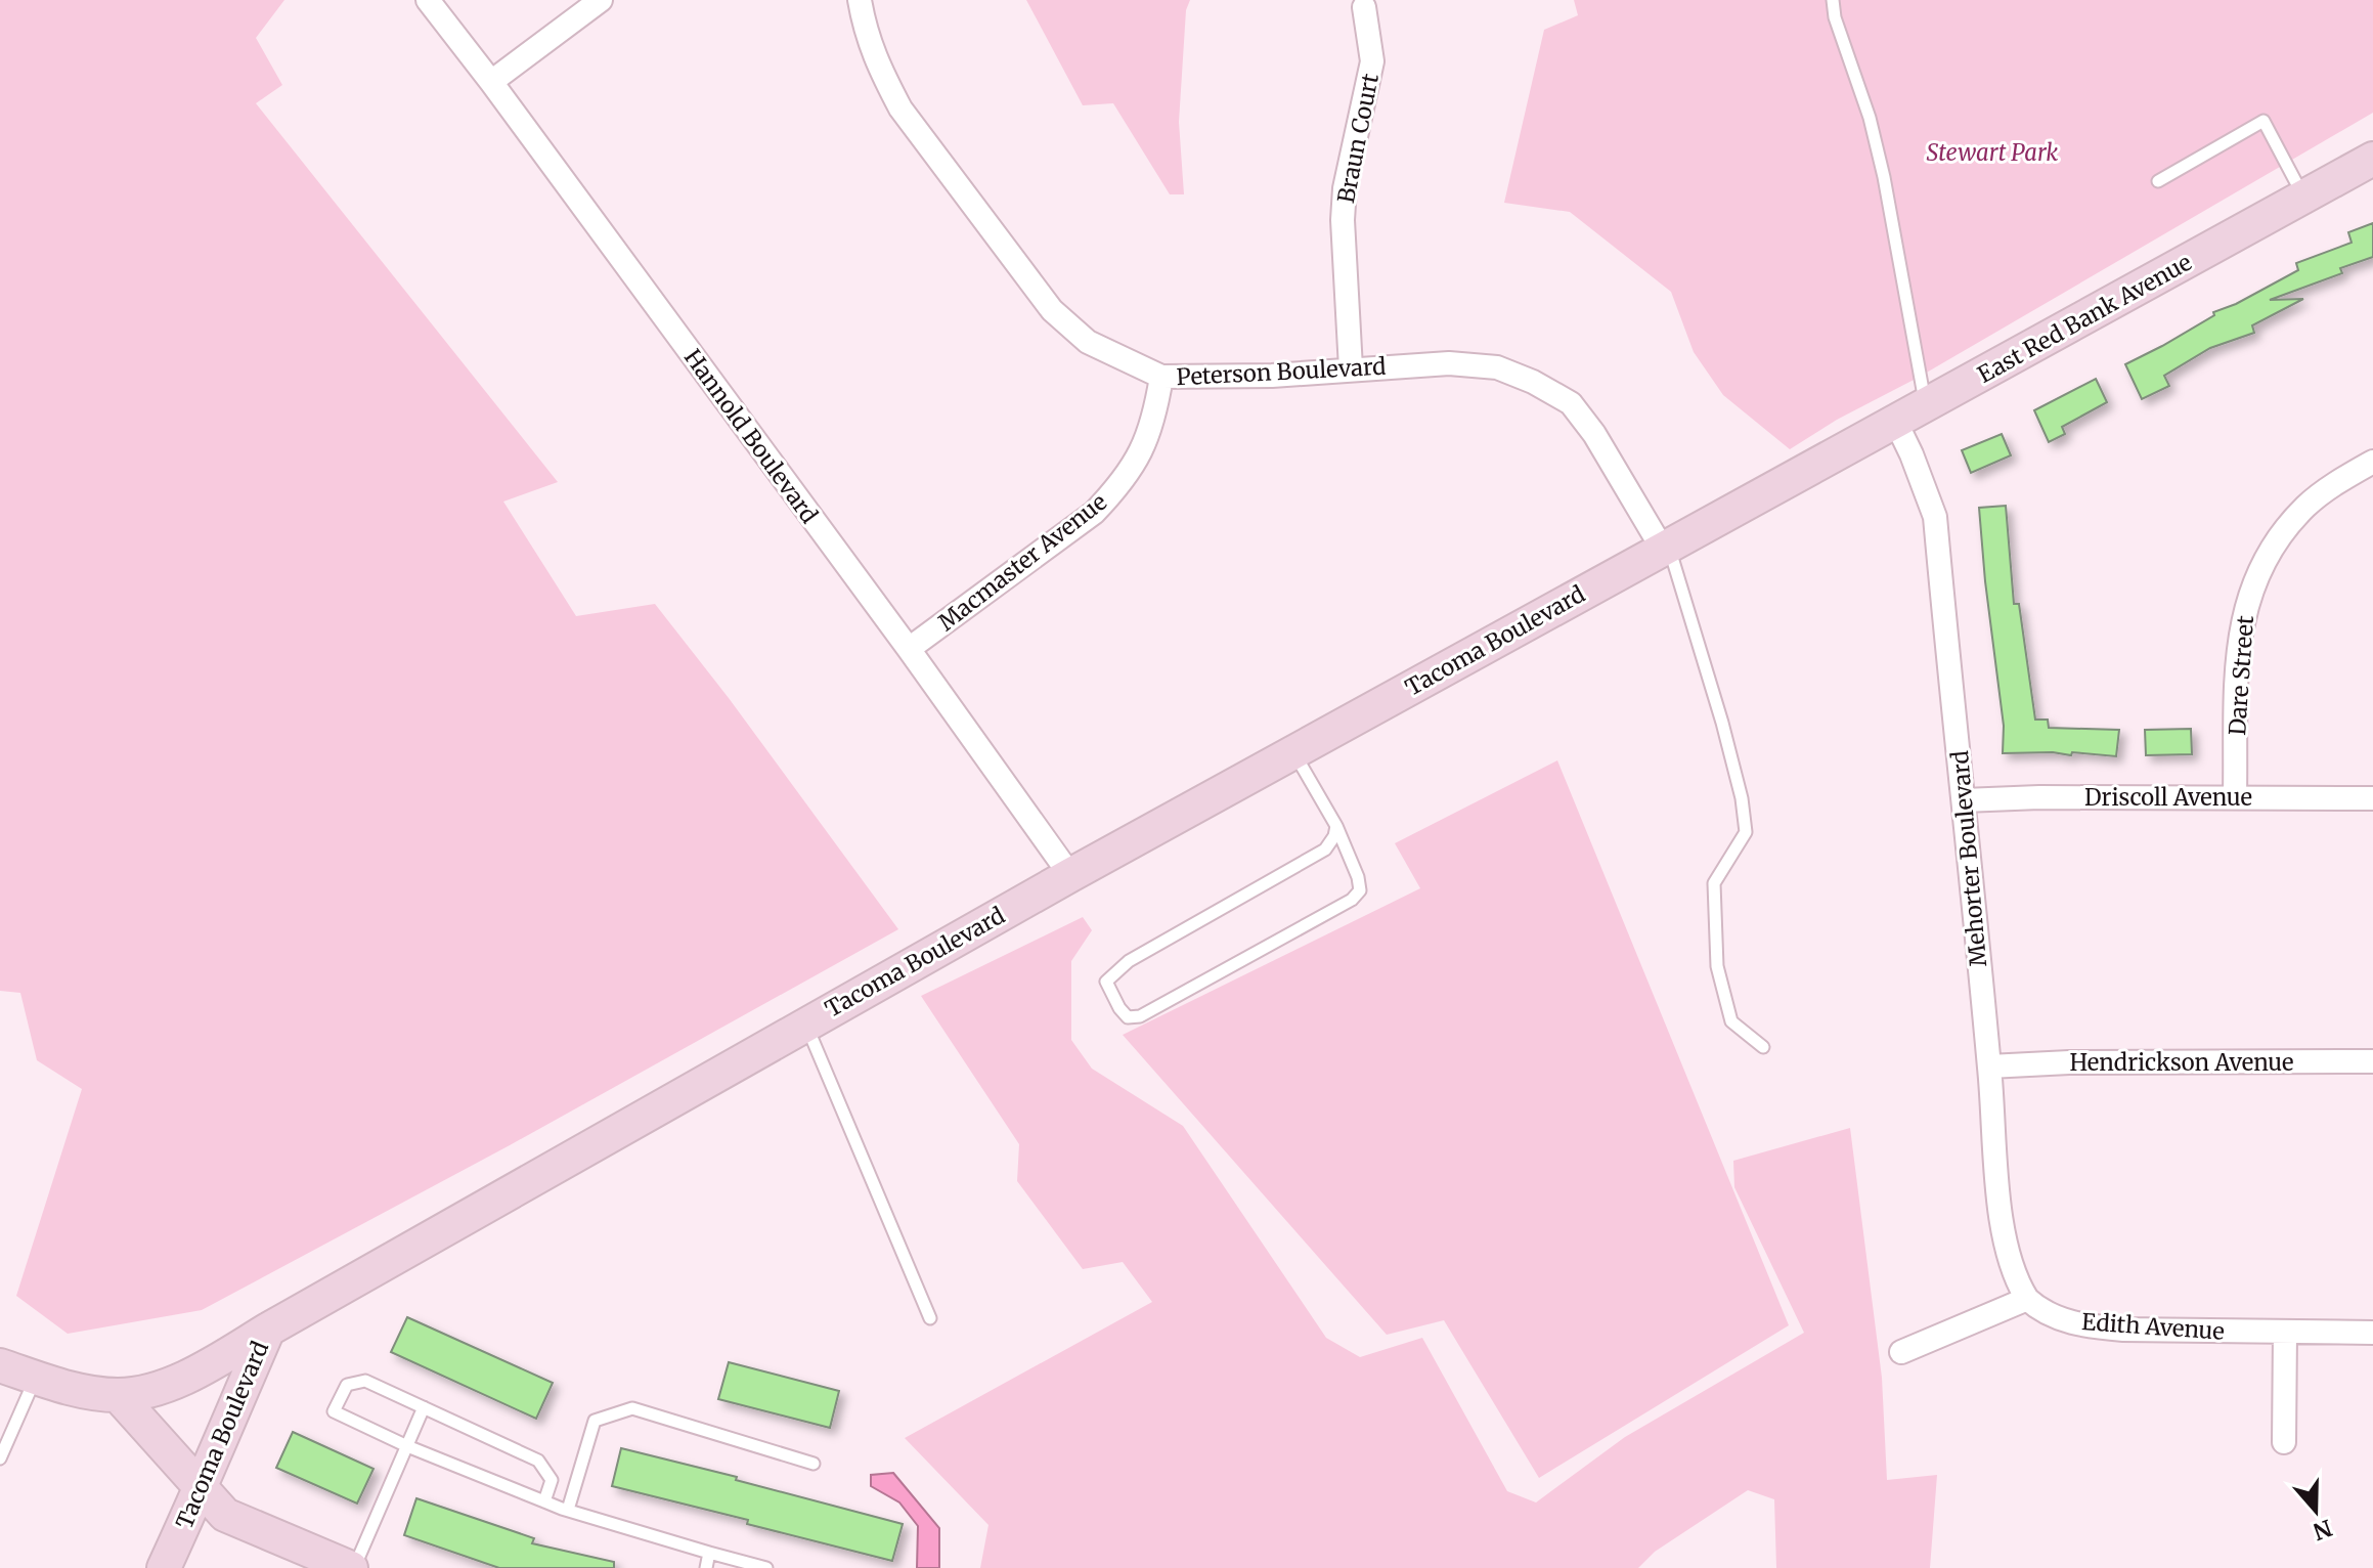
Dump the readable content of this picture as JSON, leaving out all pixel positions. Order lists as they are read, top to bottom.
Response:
{
  "streets": {
    "street": [
      "Braun Court",
      "East Red Bank Avenue",
      "Peterson Boulevard",
      "Hannold Boulevard",
      "Macmaster Avenue",
      "Tacoma Boulevard",
      "Dare Street",
      "Driscoll Avenue",
      "Mehorter Boulevard",
      "Hendrickson Avenue",
      "Edith Avenue"
    ]
  },
  "crossings": [
    ["Braun Court", "Peterson Boulevard"],
    ["East Red Bank Avenue", "Tacoma Boulevard"],
    ["East Red Bank Avenue", "Mehorter Boulevard"],
    ["Peterson Boulevard", "Macmaster Avenue"],
    ["Peterson Boulevard", "Tacoma Boulevard"],
    ["Hannold Boulevard", "Macmaster Avenue"],
    ["Hannold Boulevard", "Tacoma Boulevard"],
    ["Dare Street", "Driscoll Avenue"],
    ["Driscoll Avenue", "Mehorter Boulevard"],
    ["Mehorter Boulevard", "Hendrickson Avenue"],
    ["Mehorter Boulevard", "Edith Avenue"]
  ],
  "parks": ["Stewart Park"],
  "north": "bottom"
}
